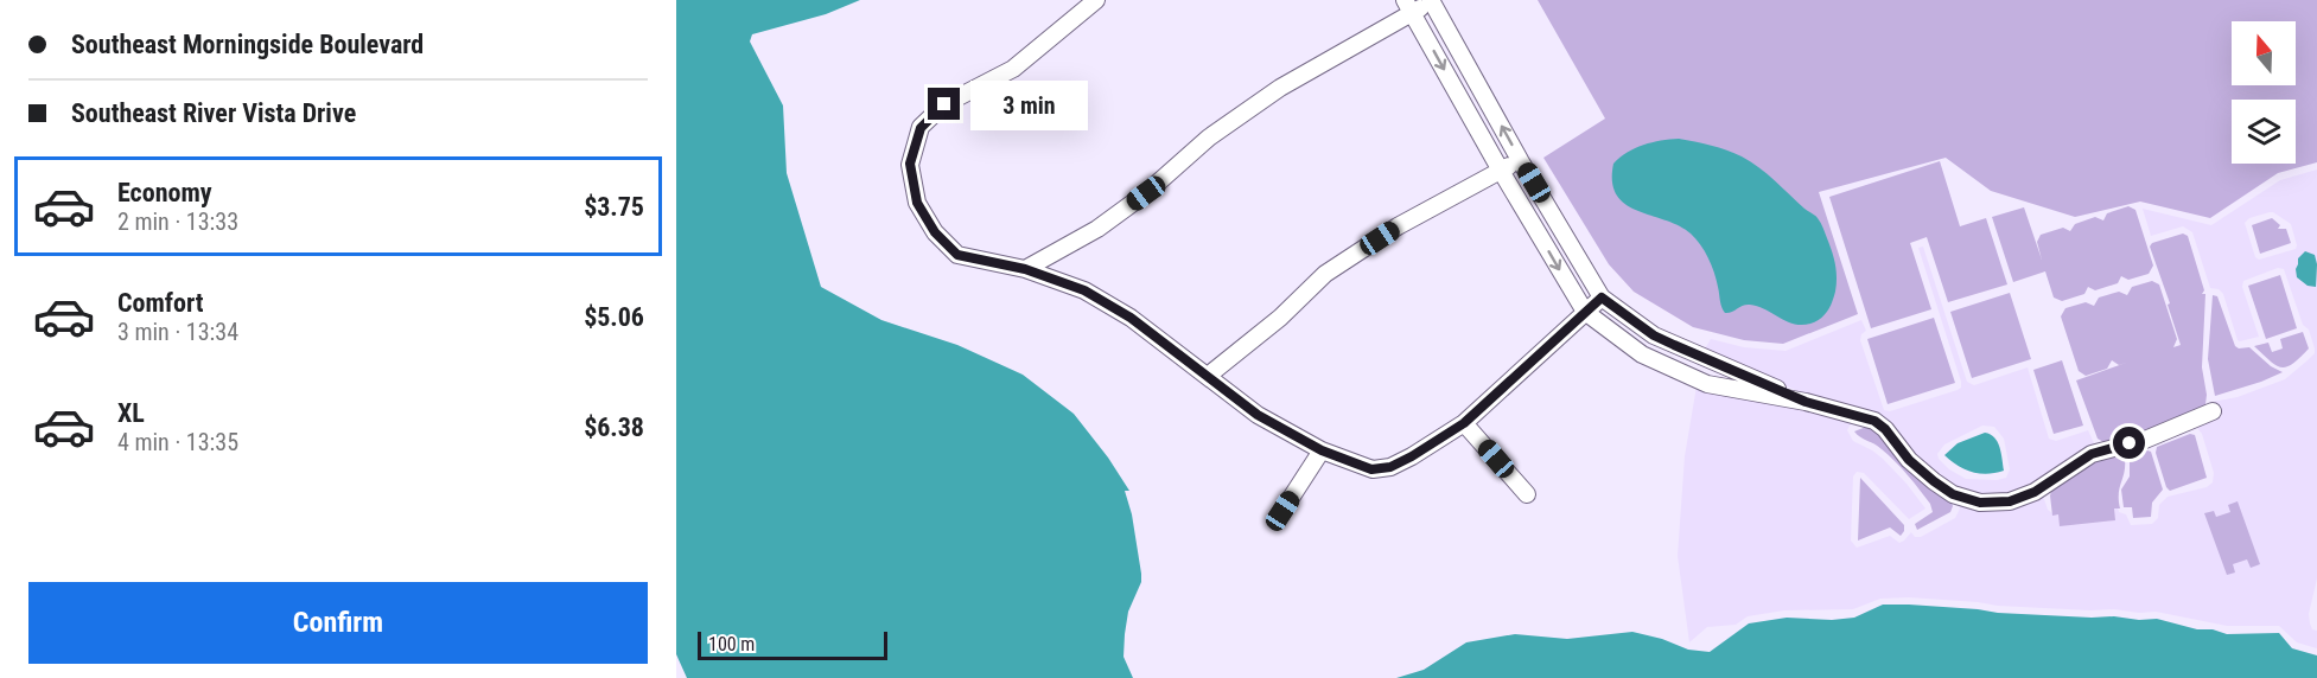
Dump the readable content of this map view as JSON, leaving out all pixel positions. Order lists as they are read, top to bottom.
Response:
{
  "scale_bar": "100 m",
  "north": "top",
  "page": {
    "banner": ["Southeast Morningside Boulevard", "Southeast River Vista Drive"],
    "bubble": "3 min",
    "list": [
      {
        "name": "Economy",
        "note": "2 min · 13:33",
        "value": "$3.75"
      },
      {
        "name": "Comfort",
        "note": "3 min · 13:34",
        "value": "$5.06"
      },
      {
        "name": "XL",
        "note": "4 min · 13:35",
        "value": "$6.38"
      }
    ],
    "buttons": "Confirm",
    "scale": "100 m"
  }
}
